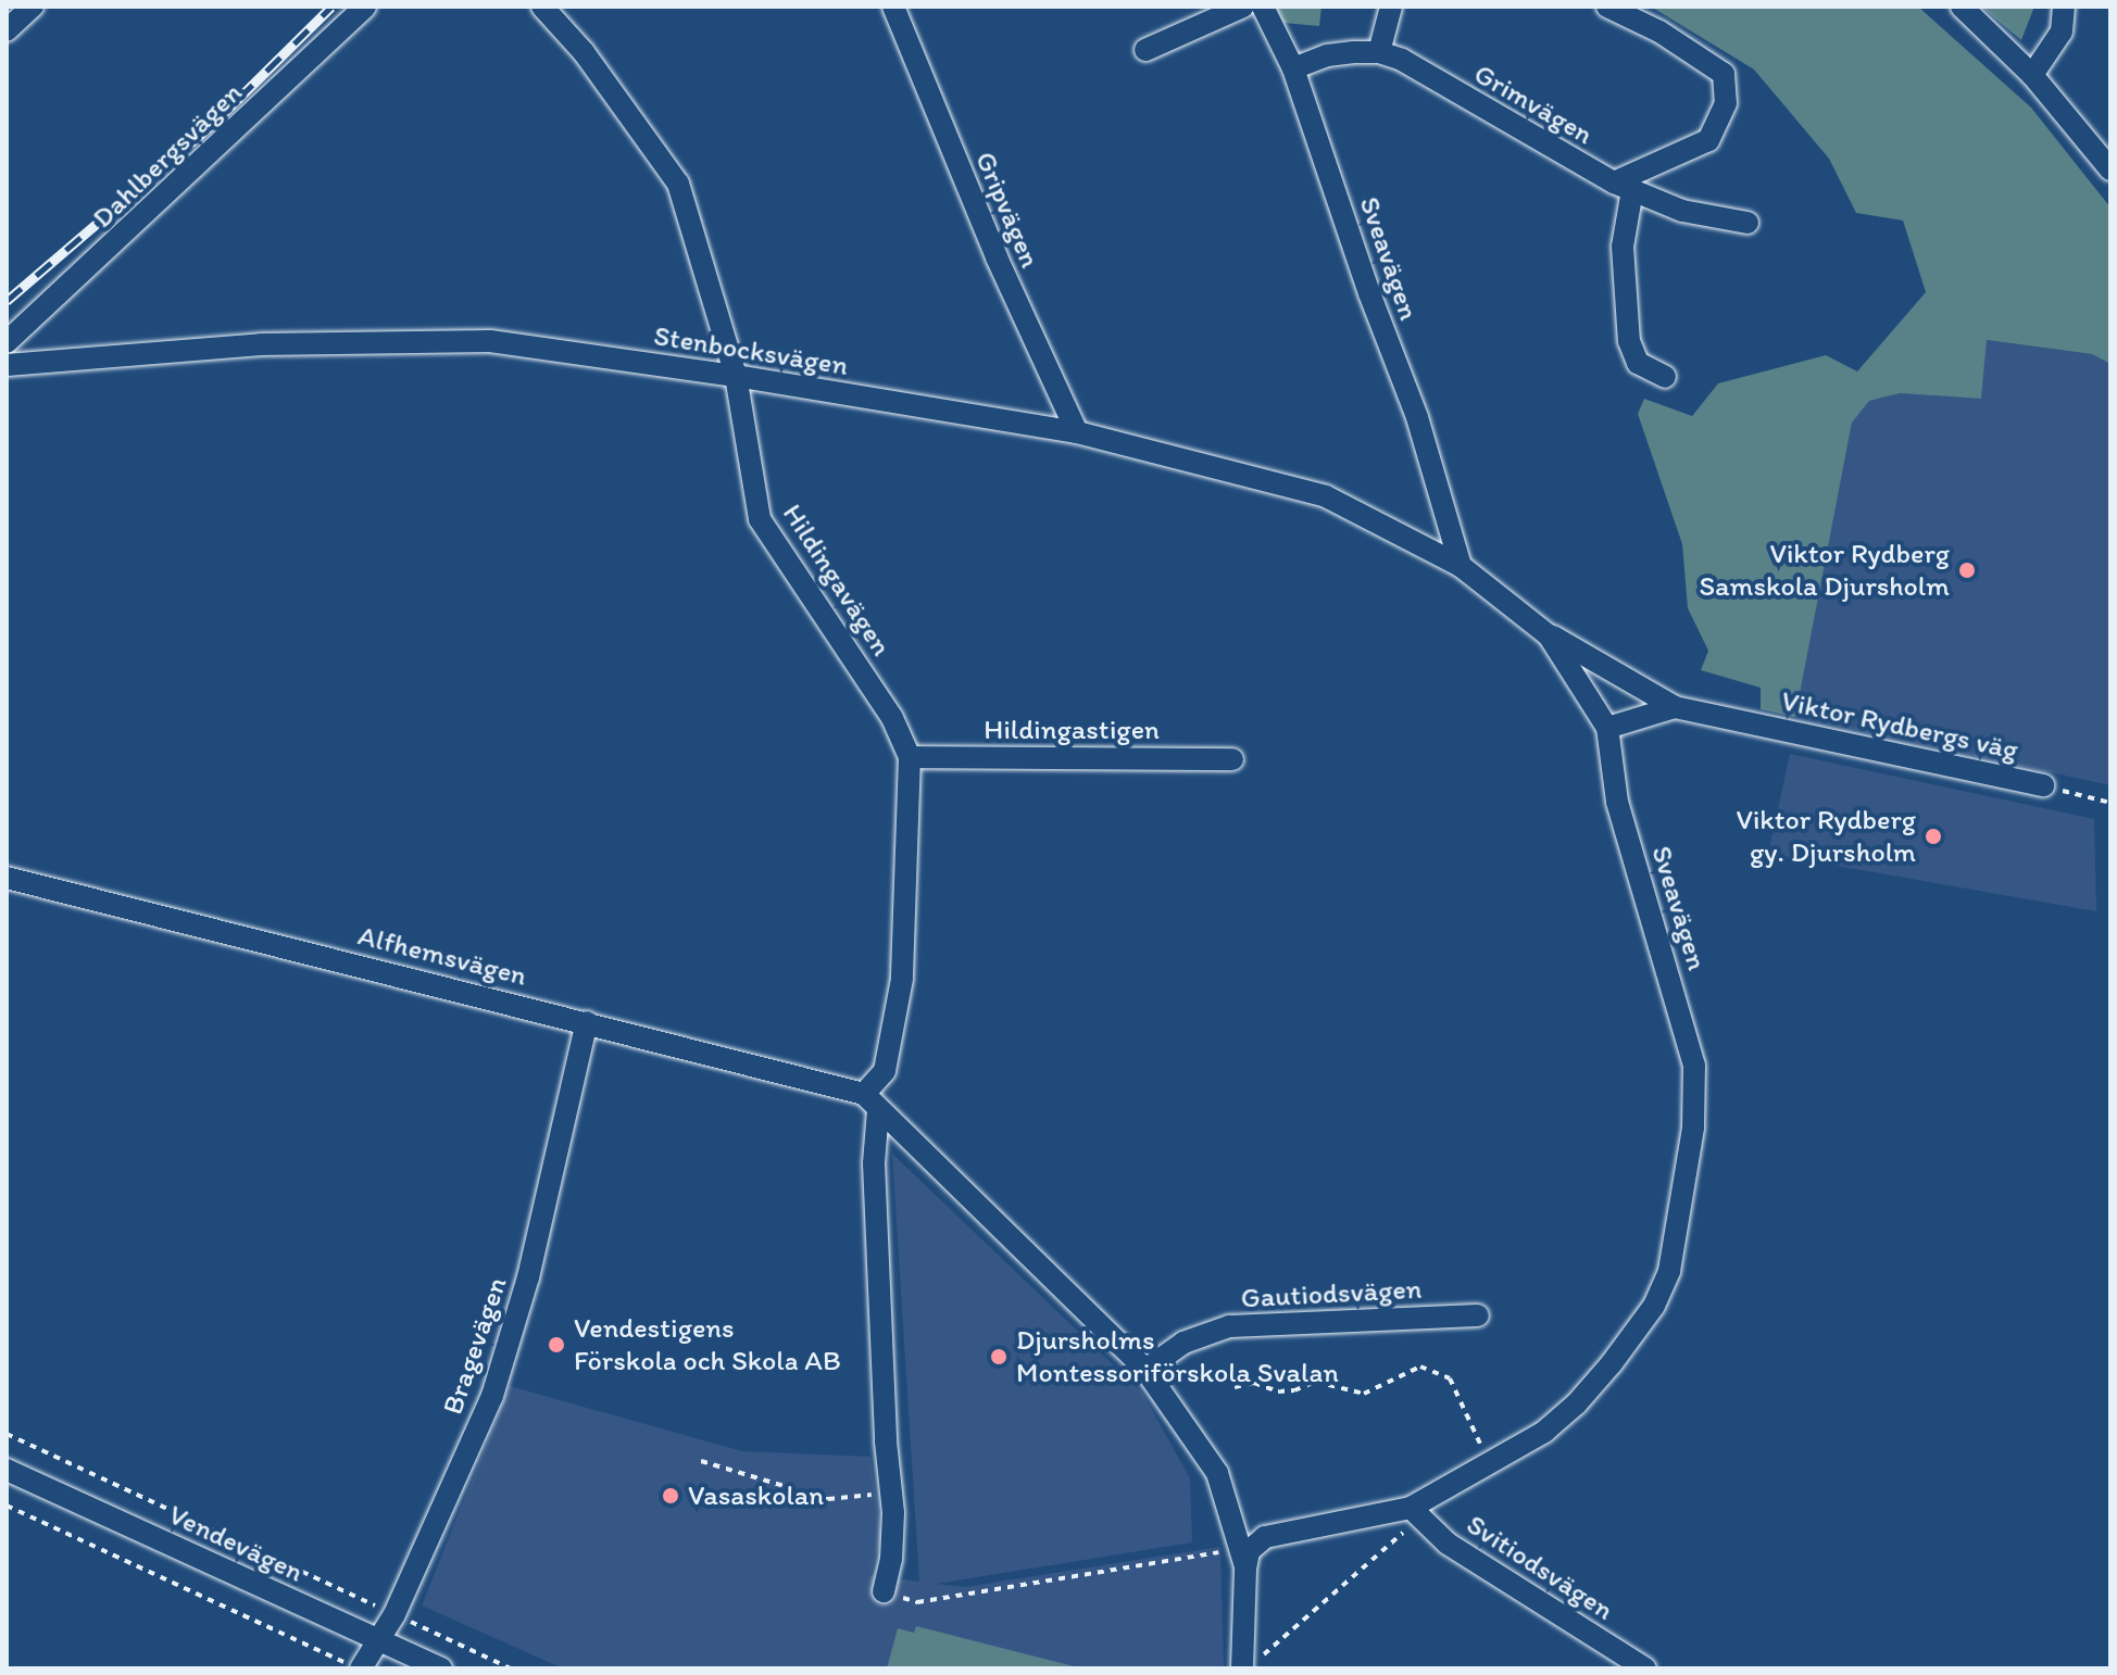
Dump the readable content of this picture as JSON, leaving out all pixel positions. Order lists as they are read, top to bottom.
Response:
{
  "streets": {
    "street": [
      "Grimvägen",
      "Dahlbergsvägen",
      "Gripvägen",
      "Sveavägen",
      "Stenbocksvägen",
      "Hildingavägen",
      "Viktor Rydbergs väg",
      "Hildingastigen",
      "Alfhemsvägen",
      "Gautiodsvägen",
      "Bragevägen",
      "Vendevägen",
      "Svitiodsvägen"
    ]
  },
  "crossings": [
    ["Grimvägen", "Sveavägen"],
    ["Gripvägen", "Stenbocksvägen"],
    ["Sveavägen", "Stenbocksvägen"],
    ["Sveavägen", "Viktor Rydbergs väg"],
    ["Sveavägen", "Svitiodsvägen"],
    ["Stenbocksvägen", "Hildingavägen"],
    ["Hildingavägen", "Hildingastigen"],
    ["Hildingavägen", "Alfhemsvägen"],
    ["Alfhemsvägen", "Bragevägen"],
    ["Bragevägen", "Vendevägen"]
  ],
  "places": [
    "Viktor Rydberg Samskola Djursholm",
    "Viktor Rydberg gy. Djursholm",
    "Vendestigens Förskola och Skola AB",
    "Djursholms Montessoriförskola Svalan",
    "Vasaskolan"
  ]
}
